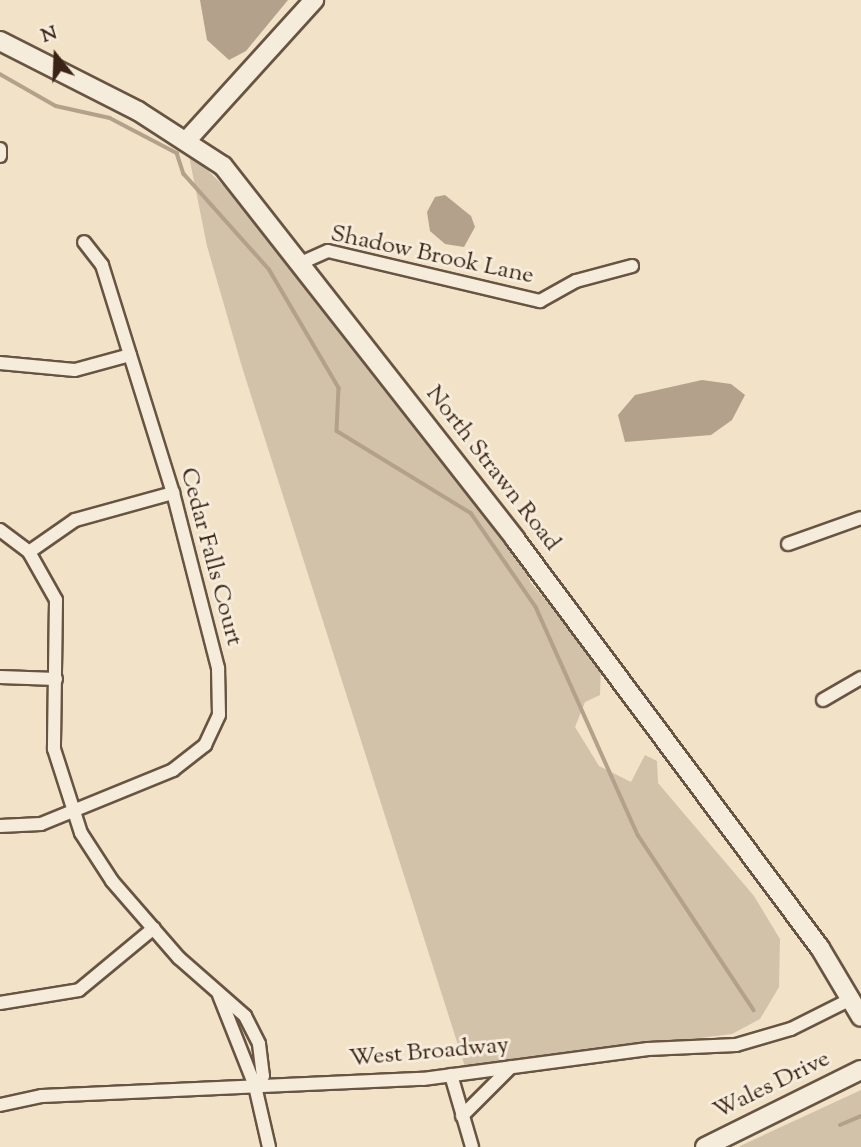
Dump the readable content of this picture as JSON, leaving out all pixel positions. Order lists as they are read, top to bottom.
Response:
{
  "streets": {
    "street": [
      "Shadow Brook Lane",
      "North Strawn Road",
      "Cedar Falls Court",
      "West Broadway",
      "Wales Drive"
    ]
  },
  "crossings": [
    ["Shadow Brook Lane", "North Strawn Road"],
    ["North Strawn Road", "West Broadway"]
  ],
  "north": "top"
}
